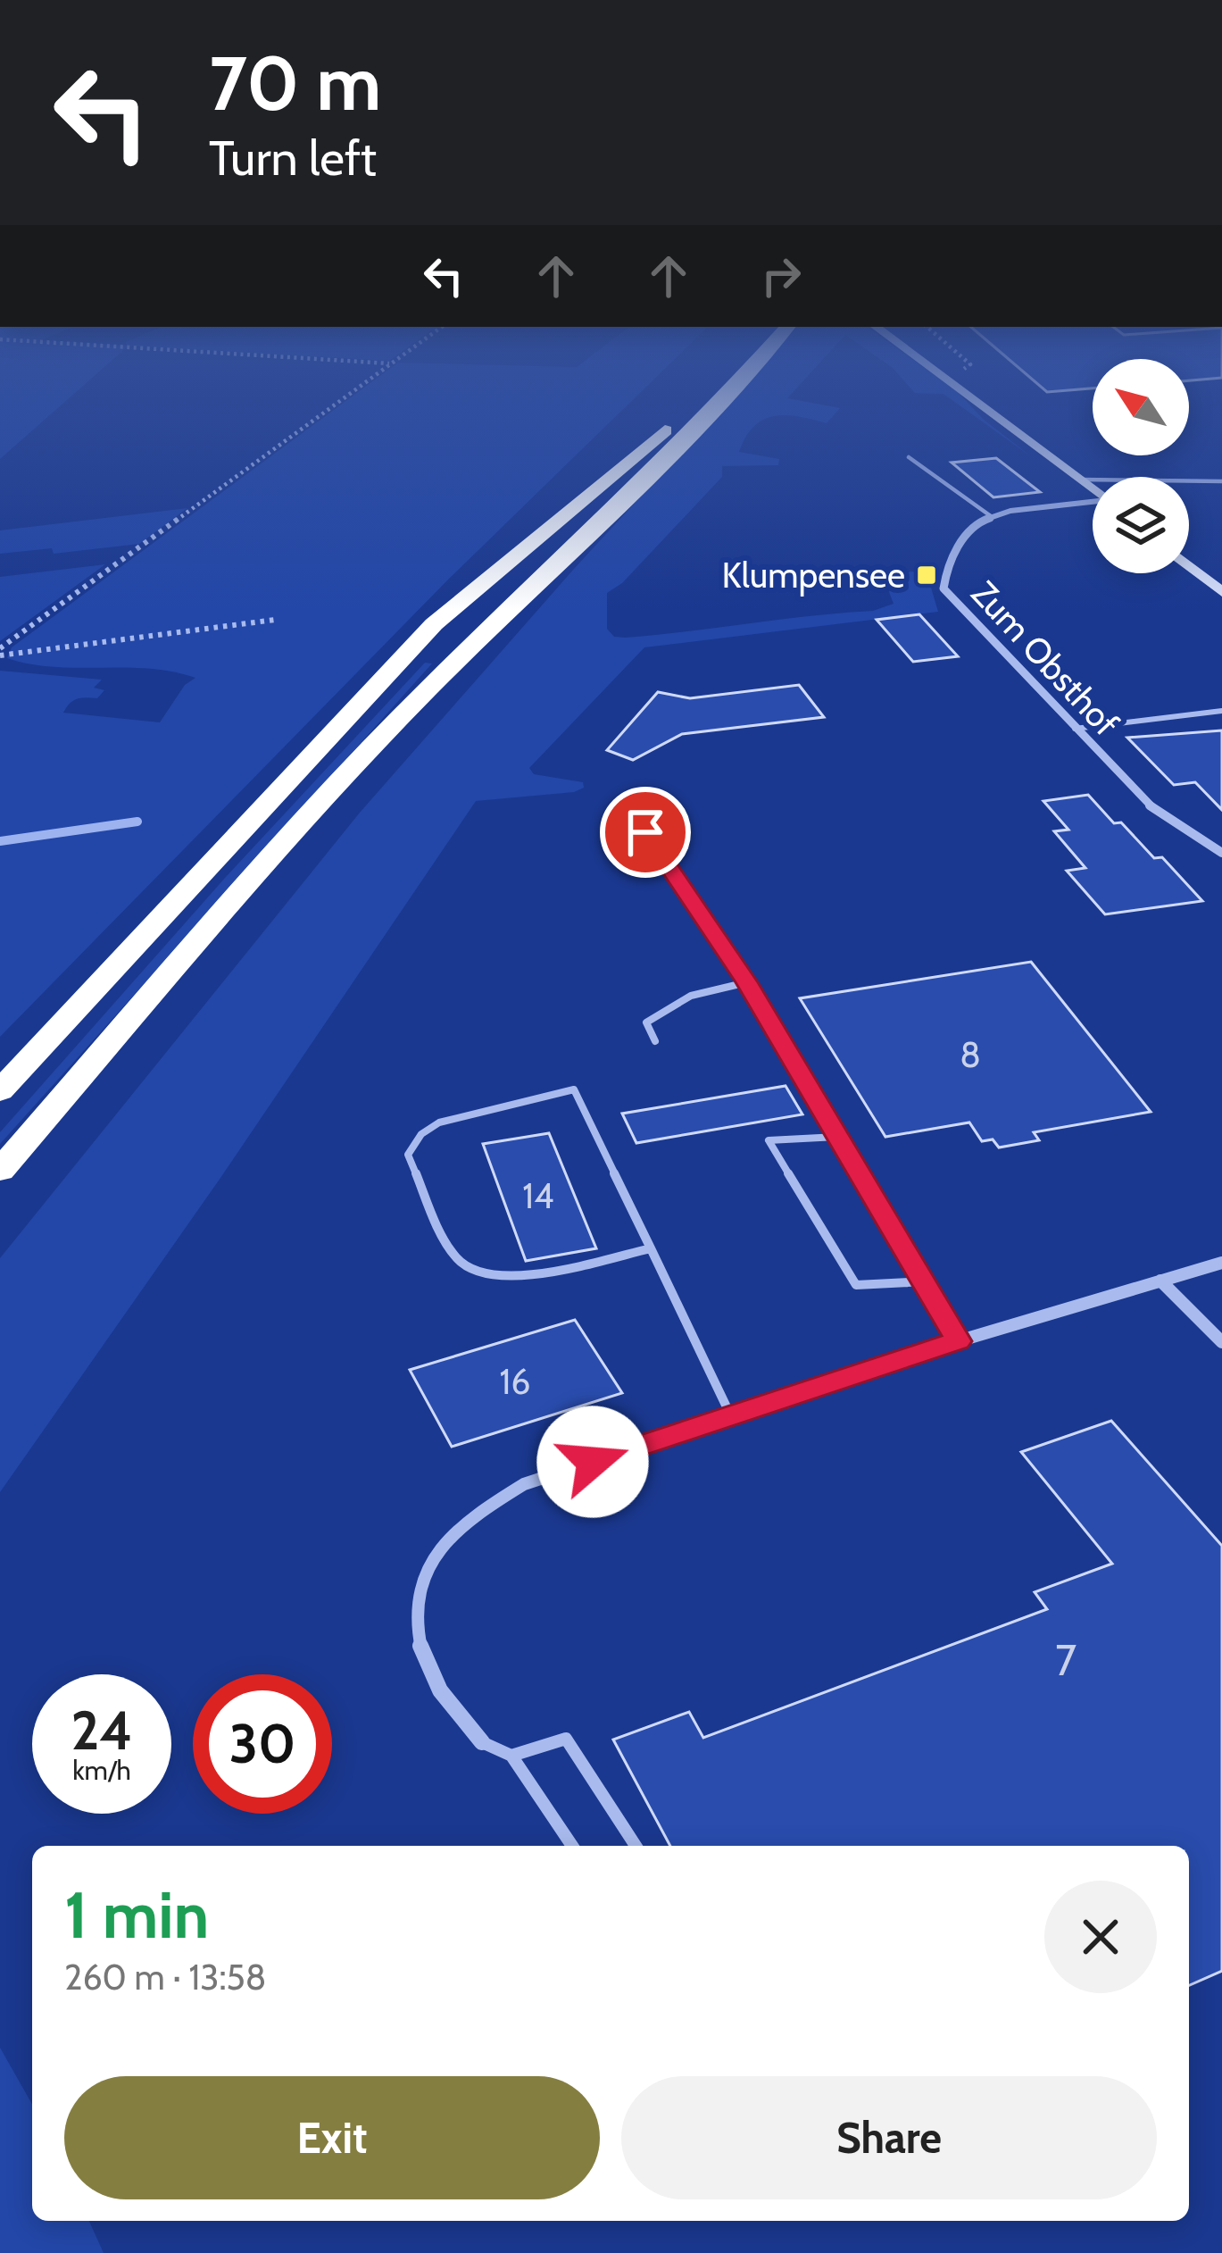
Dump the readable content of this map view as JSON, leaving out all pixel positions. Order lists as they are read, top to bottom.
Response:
{
  "streets": {
    "street": ["Zum Obsthof"]
  },
  "places": {
    "transit": ["Klumpensee"]
  },
  "house_numbers": [
    "8",
    "14",
    "16",
    "7"
  ],
  "north": "top left",
  "page": {
    "turn": ["70 m", "Turn left"],
    "speed": "24 km/h",
    "limit": "30",
    "heading": ["1 min", "260 m · 13:58"],
    "buttons": ["Exit", "Share"]
  }
}
